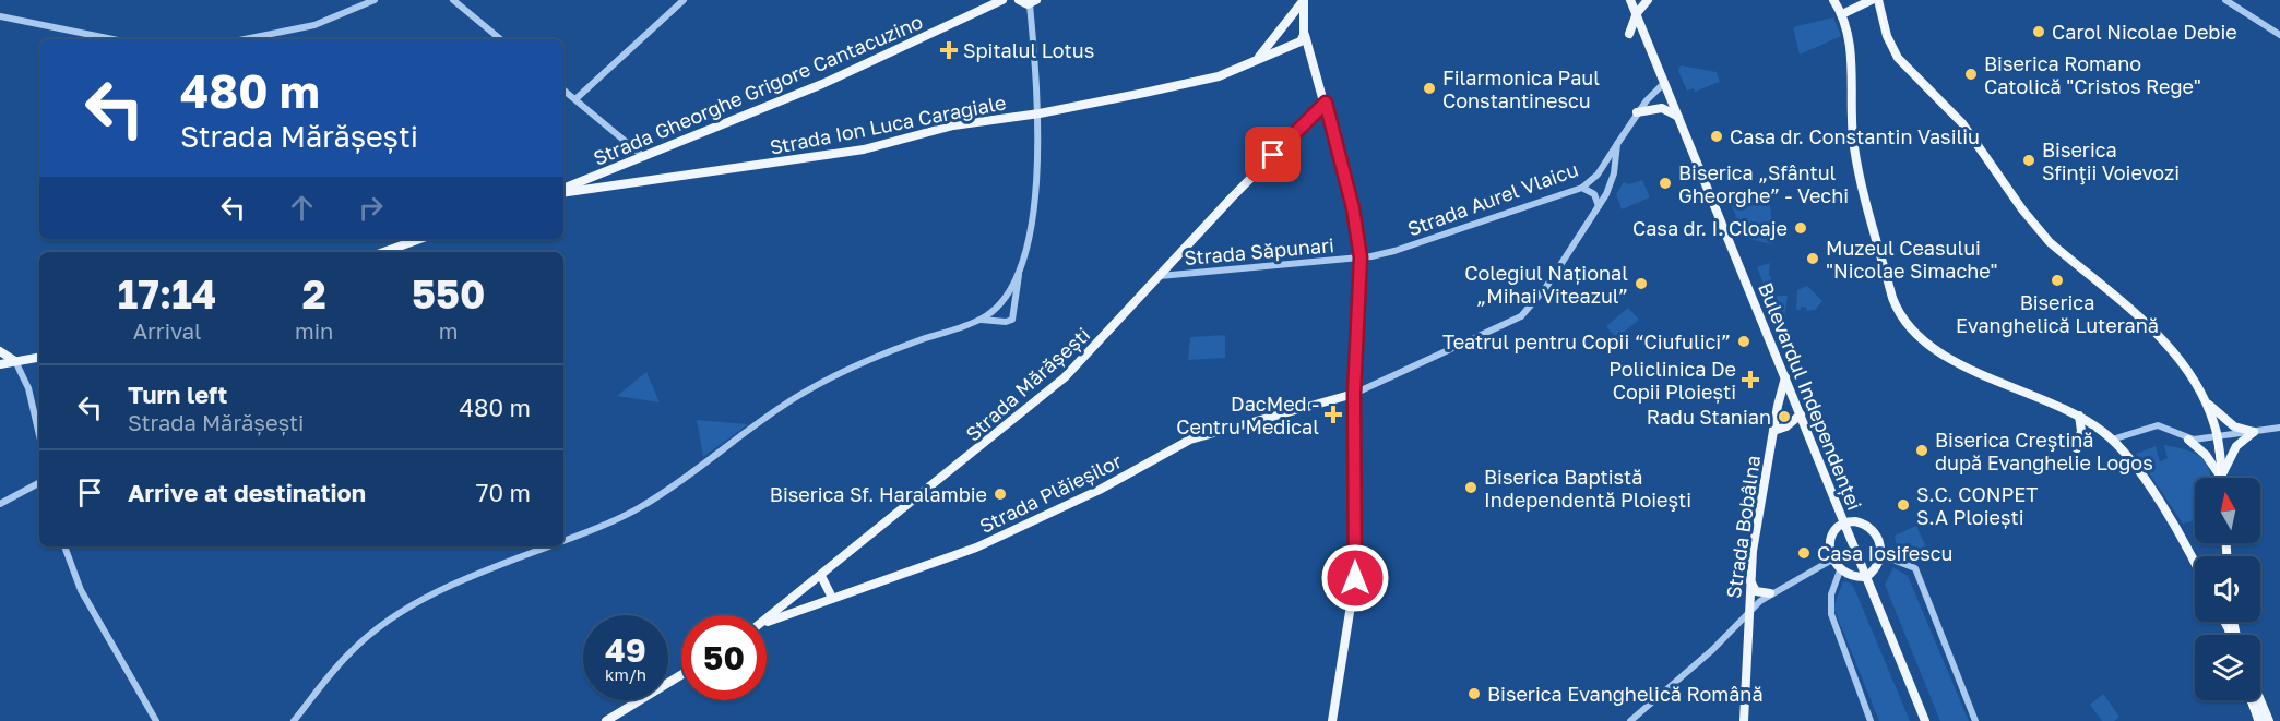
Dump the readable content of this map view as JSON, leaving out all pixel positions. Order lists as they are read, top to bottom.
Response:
{
  "streets": {
    "main road": [
      "Strada Gheorghe Grigore Cantacuzino",
      "Strada Ion Luca Caragiale",
      "Strada Mărășești",
      "Bulevardul Independenței",
      "Strada Plăieșilor",
      "Strada Bobâlna"
    ],
    "street": ["Strada Aurel Vlaicu", "Strada Săpunari"]
  },
  "crossings": [
    ["Strada Aurel Vlaicu", "Strada Săpunari"],
    ["Strada Aurel Vlaicu", "Bulevardul Independenței"],
    ["Strada Săpunari", "Strada Mărășești"],
    ["Bulevardul Independenței", "Strada Bobâlna"]
  ],
  "places": {
    "other": [
      "Carol Nicolae Debie",
      "Biserica Romano Catolică \"Cristos Rege\"",
      "Filarmonica Paul Constantinescu",
      "Casa dr. Constantin Vasiliu",
      "Biserica Sfinţii Voievozi",
      "Biserica „Sfântul Gheorghe” - Vechi",
      "Casa dr. I. Cloaje",
      "Muzeul Ceasului \"Nicolae Simache\"",
      "Biserica Evanghelică Luterană",
      "Colegiul Național „Mihai Viteazul”",
      "Teatrul pentru Copii “Ciufulici”",
      "Radu Stanian",
      "Biserica Creştină după Evanghelie Logos",
      "Biserica Baptistă Independentă Ploieşti",
      "Biserica Sf. Haralambie",
      "S.C. CONPET S.A Ploiești",
      "Casa Iosifescu",
      "Biserica Evanghelică Română"
    ],
    "health": ["Spitalul Lotus", "Policlinica De Copii Ploiești", "DacMed - Centru Medical"]
  },
  "north": "top",
  "page": {
    "turn": ["480 m", "Strada Mărășești"],
    "eta": [
      "17:14",
      "Arrival",
      "2",
      "min",
      "550",
      "m"
    ],
    "list": [
      {
        "name": "Turn left",
        "note": "Strada Mărășești",
        "value": "480 m"
      },
      {
        "name": "Arrive at destination",
        "value": "70 m"
      }
    ],
    "speed": "49 km/h",
    "limit": "50"
  }
}
